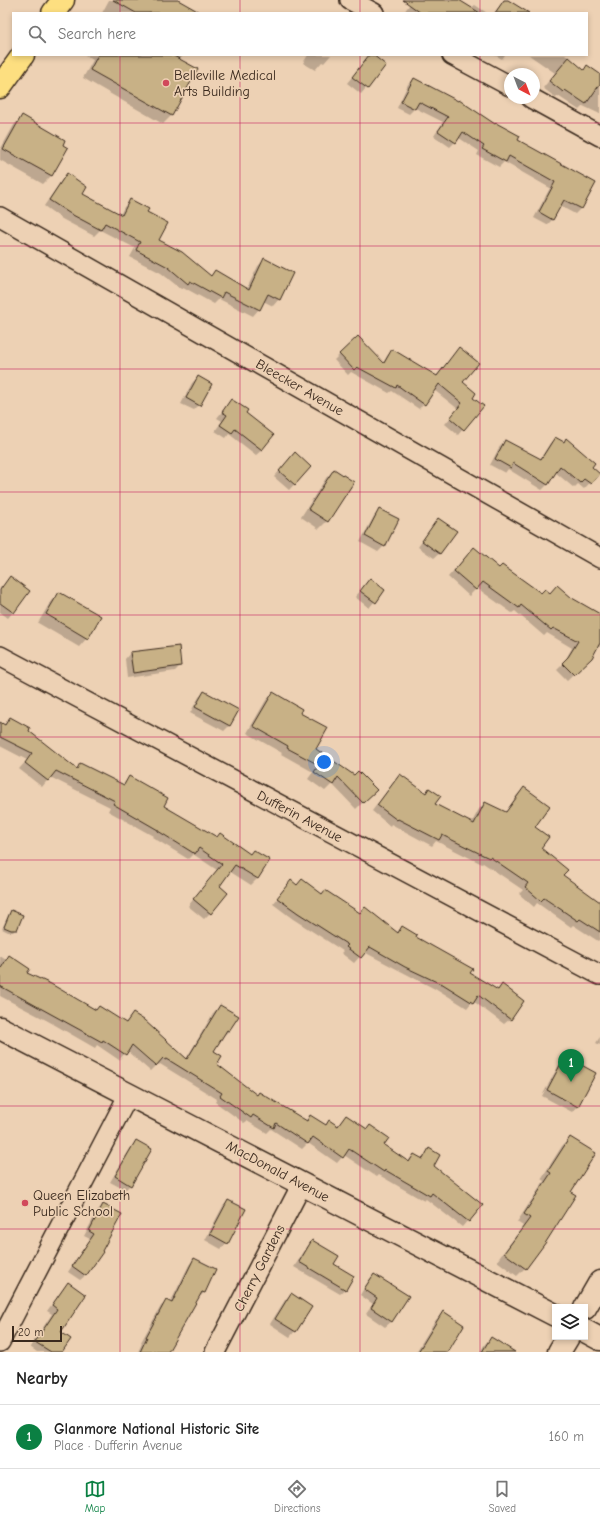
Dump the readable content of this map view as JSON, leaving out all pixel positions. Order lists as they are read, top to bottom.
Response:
{
  "streets": {
    "street": [
      "Bleecker Avenue",
      "Dufferin Avenue",
      "MacDonald Avenue",
      "Cherry Gardens"
    ]
  },
  "crossings": [
    ["MacDonald Avenue", "Cherry Gardens"]
  ],
  "places": ["Belleville Medical Arts Building", "Queen Elizabeth Public School"],
  "scale_bar": "20 m",
  "north": "bottom right",
  "page": {
    "search": "Search here",
    "pins": "1",
    "scale": "20 m",
    "heading": "Nearby",
    "list": [
      {
        "mark": "1",
        "name": "Glanmore National Historic Site",
        "note": "Place · Dufferin Avenue",
        "value": "160 m"
      }
    ],
    "nav": ["Map", "Directions", "Saved"]
  }
}
